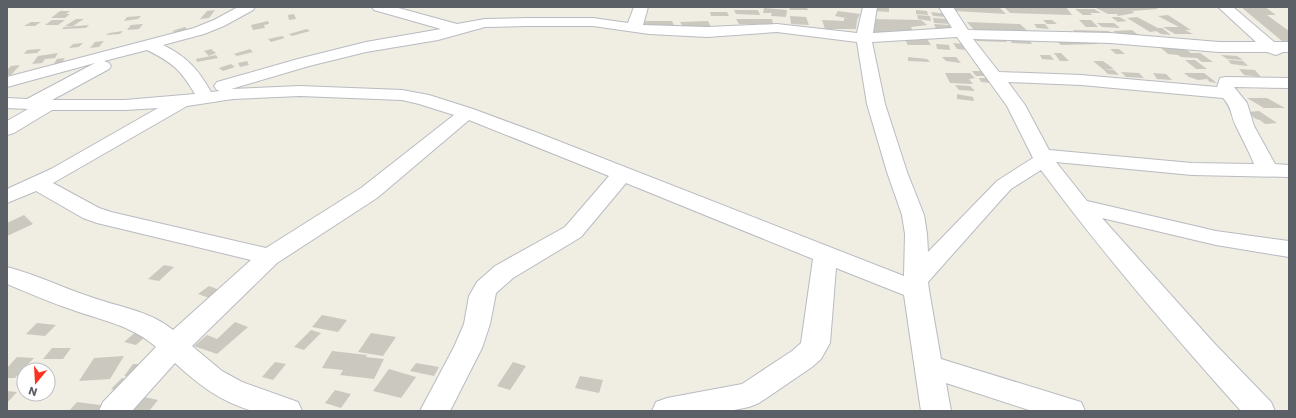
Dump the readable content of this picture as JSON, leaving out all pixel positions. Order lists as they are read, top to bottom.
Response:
{
  "north": "bottom"
}
